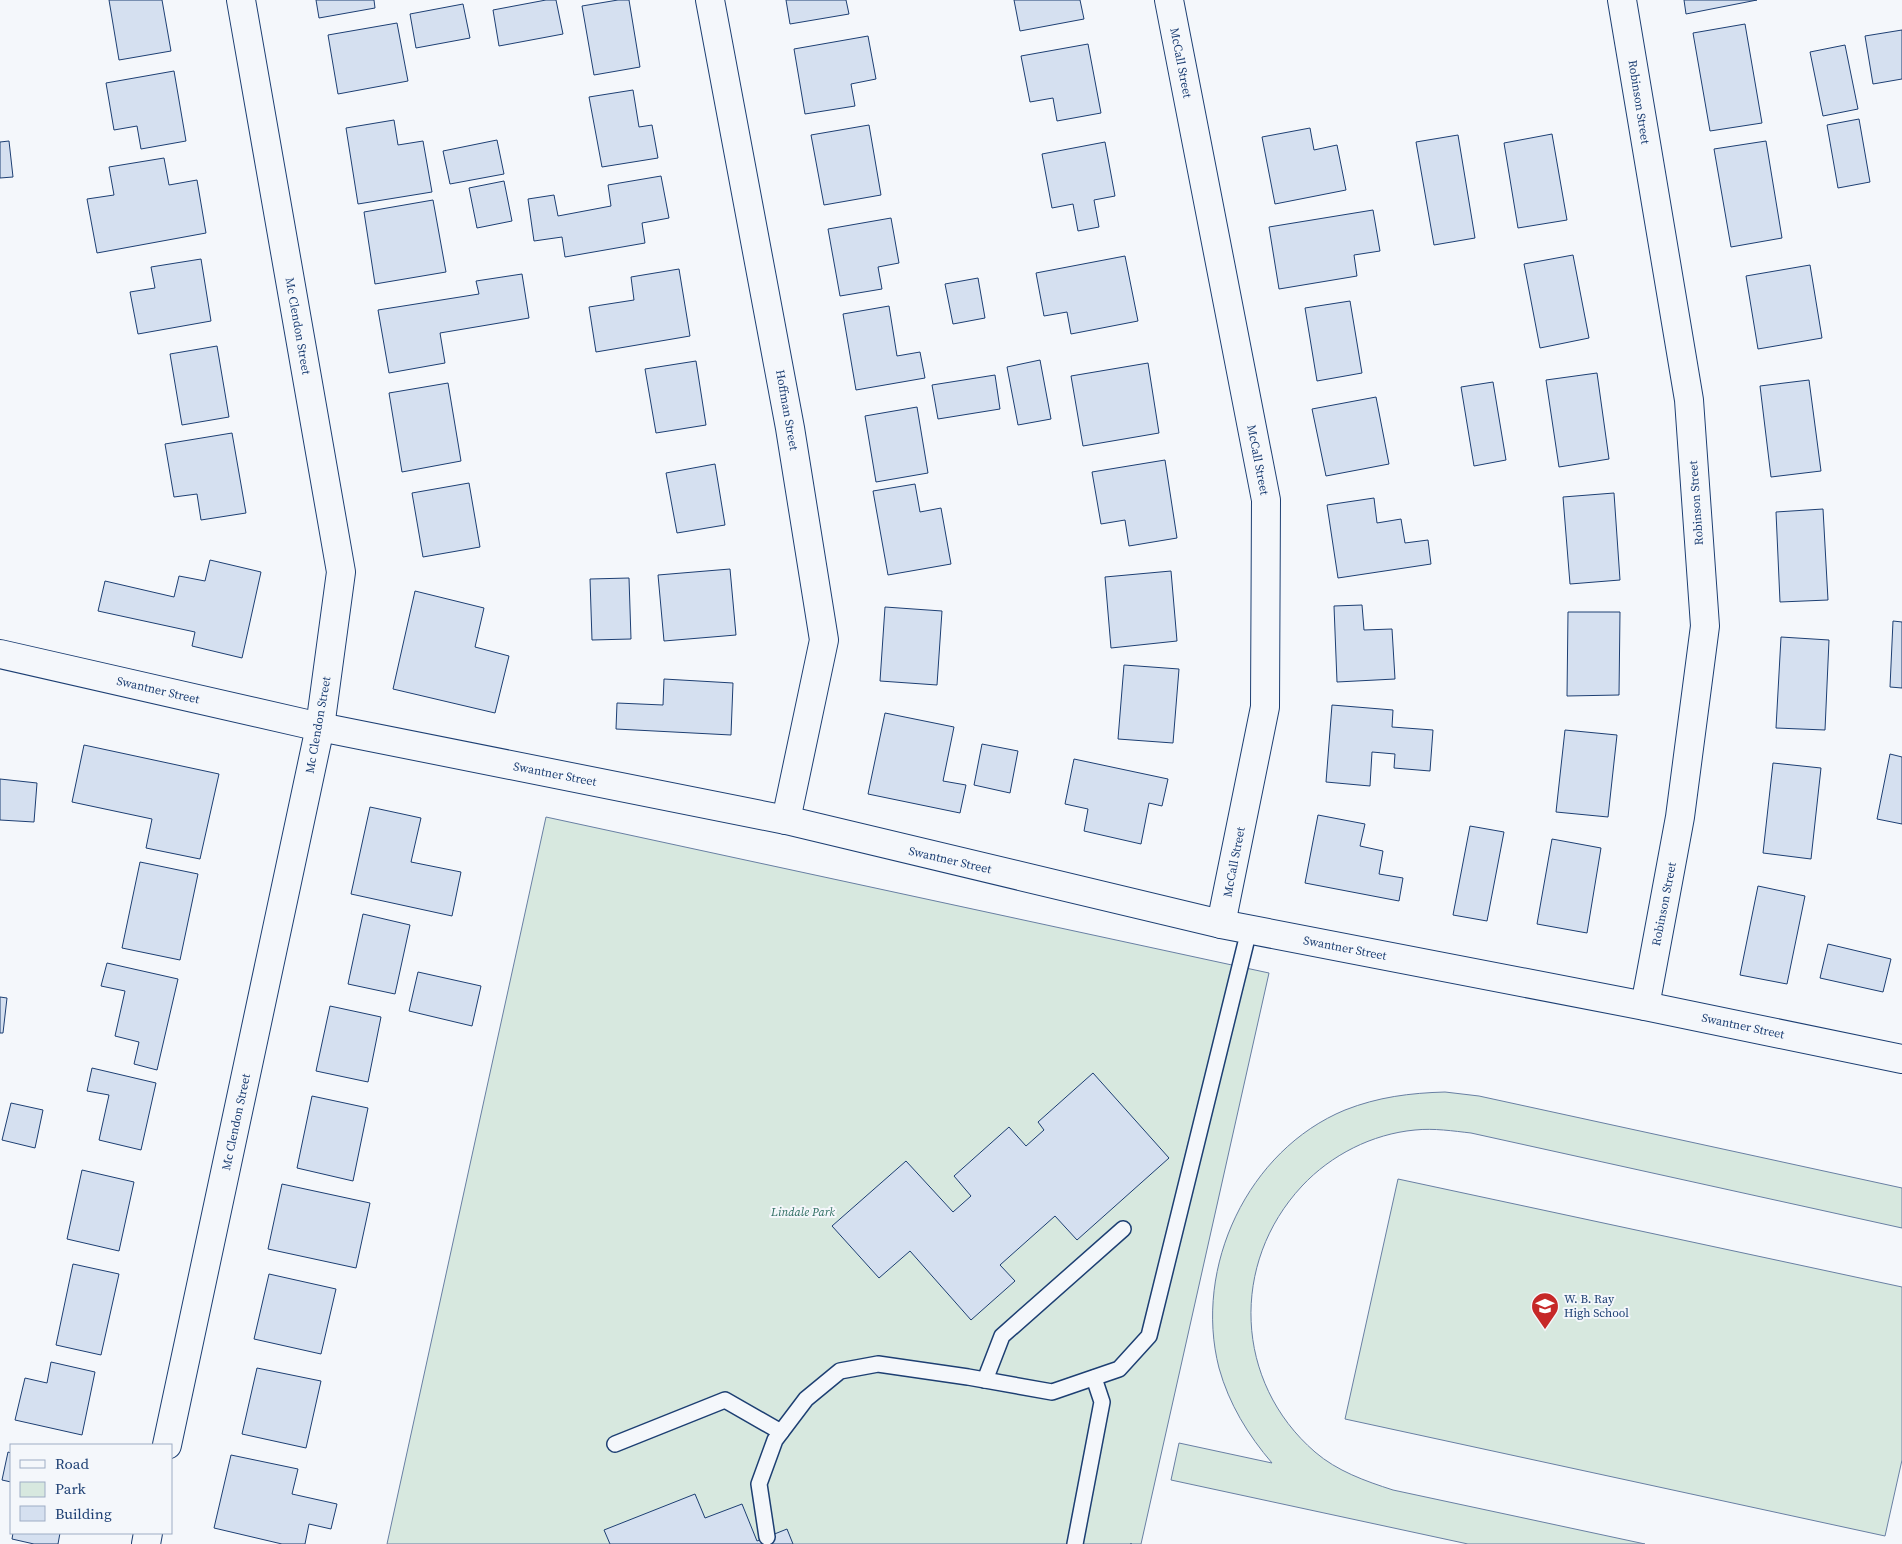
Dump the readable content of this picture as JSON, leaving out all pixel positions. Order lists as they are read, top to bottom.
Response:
{
  "streets": {
    "street": [
      "McCall Street",
      "Robinson Street",
      "Mc Clendon Street",
      "Hoffman Street",
      "Swantner Street"
    ]
  },
  "crossings": [
    ["McCall Street", "Swantner Street"],
    ["Robinson Street", "Swantner Street"],
    ["Mc Clendon Street", "Swantner Street"],
    ["Hoffman Street", "Swantner Street"]
  ],
  "parks": ["Lindale Park"],
  "places": {
    "school or university": ["W. B. Ray High School"]
  },
  "legend": ["Road", "Park", "Building"]
}
